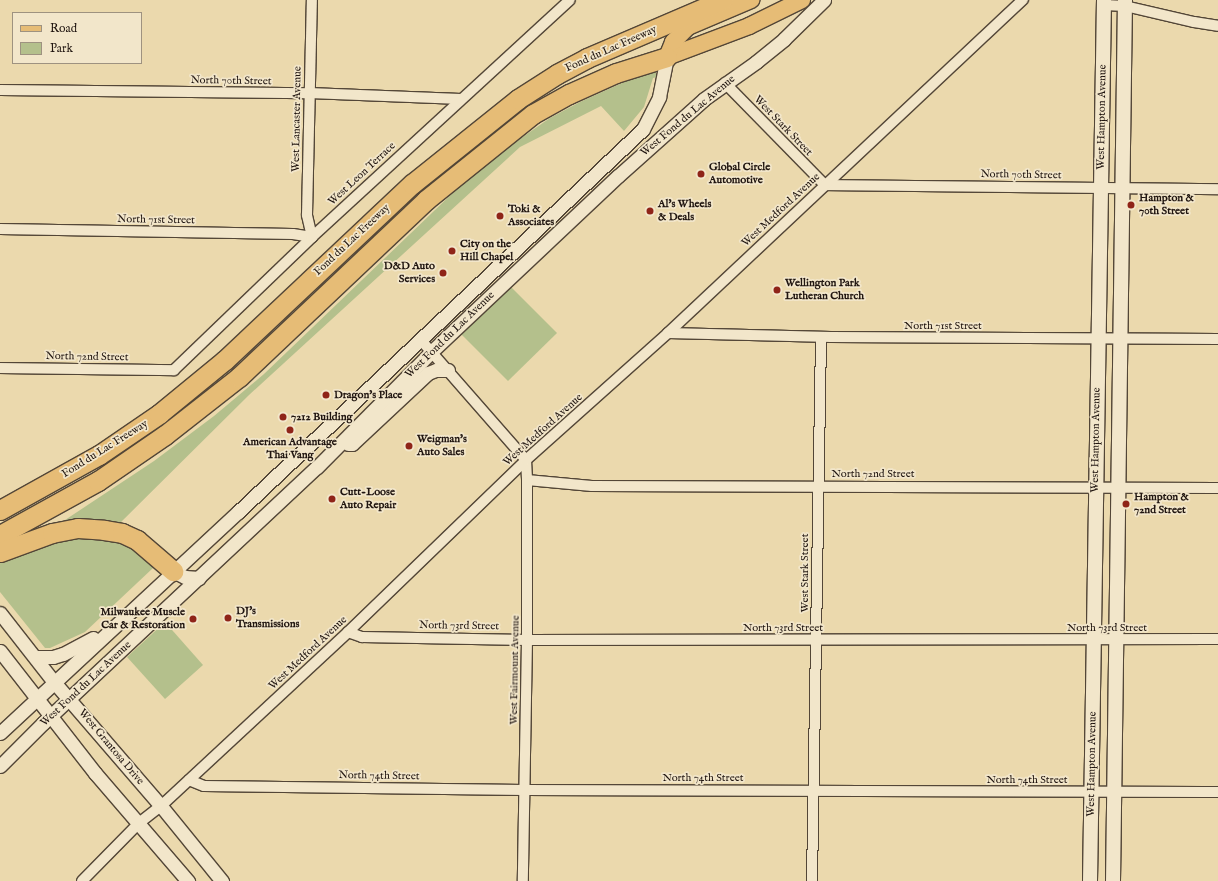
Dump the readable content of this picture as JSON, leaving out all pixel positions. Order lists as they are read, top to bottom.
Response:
{
  "streets": {
    "highway": ["Fond du Lac Freeway"],
    "main road": ["West Hampton Avenue"],
    "street": [
      "North 70th Street",
      "West Fond du Lac Avenue",
      "West Lancaster Avenue",
      "West Stark Street",
      "West Leon Terrace",
      "West Medford Avenue",
      "North 71st Street",
      "North 72nd Street",
      "North 73rd Street",
      "West Fairmount Avenue",
      "West Grantosa Drive",
      "North 74th Street"
    ]
  },
  "crossings": [
    ["Fond du Lac Freeway", "West Fond du Lac Avenue"],
    ["North 70th Street", "West Hampton Avenue"],
    ["North 70th Street", "West Lancaster Avenue"],
    ["North 70th Street", "West Stark Street"],
    ["North 70th Street", "West Leon Terrace"],
    ["North 70th Street", "West Medford Avenue"],
    ["West Fond du Lac Avenue", "West Stark Street"],
    ["West Fond du Lac Avenue", "West Grantosa Drive"],
    ["West Hampton Avenue", "North 71st Street"],
    ["West Hampton Avenue", "North 72nd Street"],
    ["West Hampton Avenue", "North 73rd Street"],
    ["West Hampton Avenue", "North 74th Street"],
    ["West Lancaster Avenue", "West Leon Terrace"],
    ["West Lancaster Avenue", "North 71st Street"],
    ["West Stark Street", "West Medford Avenue"],
    ["West Stark Street", "North 71st Street"],
    ["West Stark Street", "North 72nd Street"],
    ["West Stark Street", "North 73rd Street"],
    ["West Stark Street", "North 74th Street"],
    ["West Leon Terrace", "North 71st Street"],
    ["West Leon Terrace", "North 72nd Street"],
    ["West Medford Avenue", "North 71st Street"],
    ["West Medford Avenue", "North 73rd Street"],
    ["West Medford Avenue", "West Fairmount Avenue"],
    ["West Medford Avenue", "West Grantosa Drive"],
    ["West Medford Avenue", "North 74th Street"],
    ["North 72nd Street", "West Fairmount Avenue"],
    ["North 73rd Street", "West Fairmount Avenue"],
    ["West Fairmount Avenue", "North 74th Street"]
  ],
  "places": [
    "Global Circle Automotive",
    "Hampton & 70th Street",
    "Al's Wheels & Deals",
    "Toki & Associates",
    "City on the Hill Chapel",
    "D&D Auto Services",
    "Wellington Park Lutheran Church",
    "Dragon's Place",
    "7212 Building",
    "American Advantage Thai Vang",
    "Weigman's Auto Sales",
    "Cutt-Loose Auto Repair",
    "Hampton & 72nd Street",
    "DJ's Transmissions",
    "Milwaukee Muscle Car & Restoration"
  ],
  "legend": ["Road", "Park"]
}
